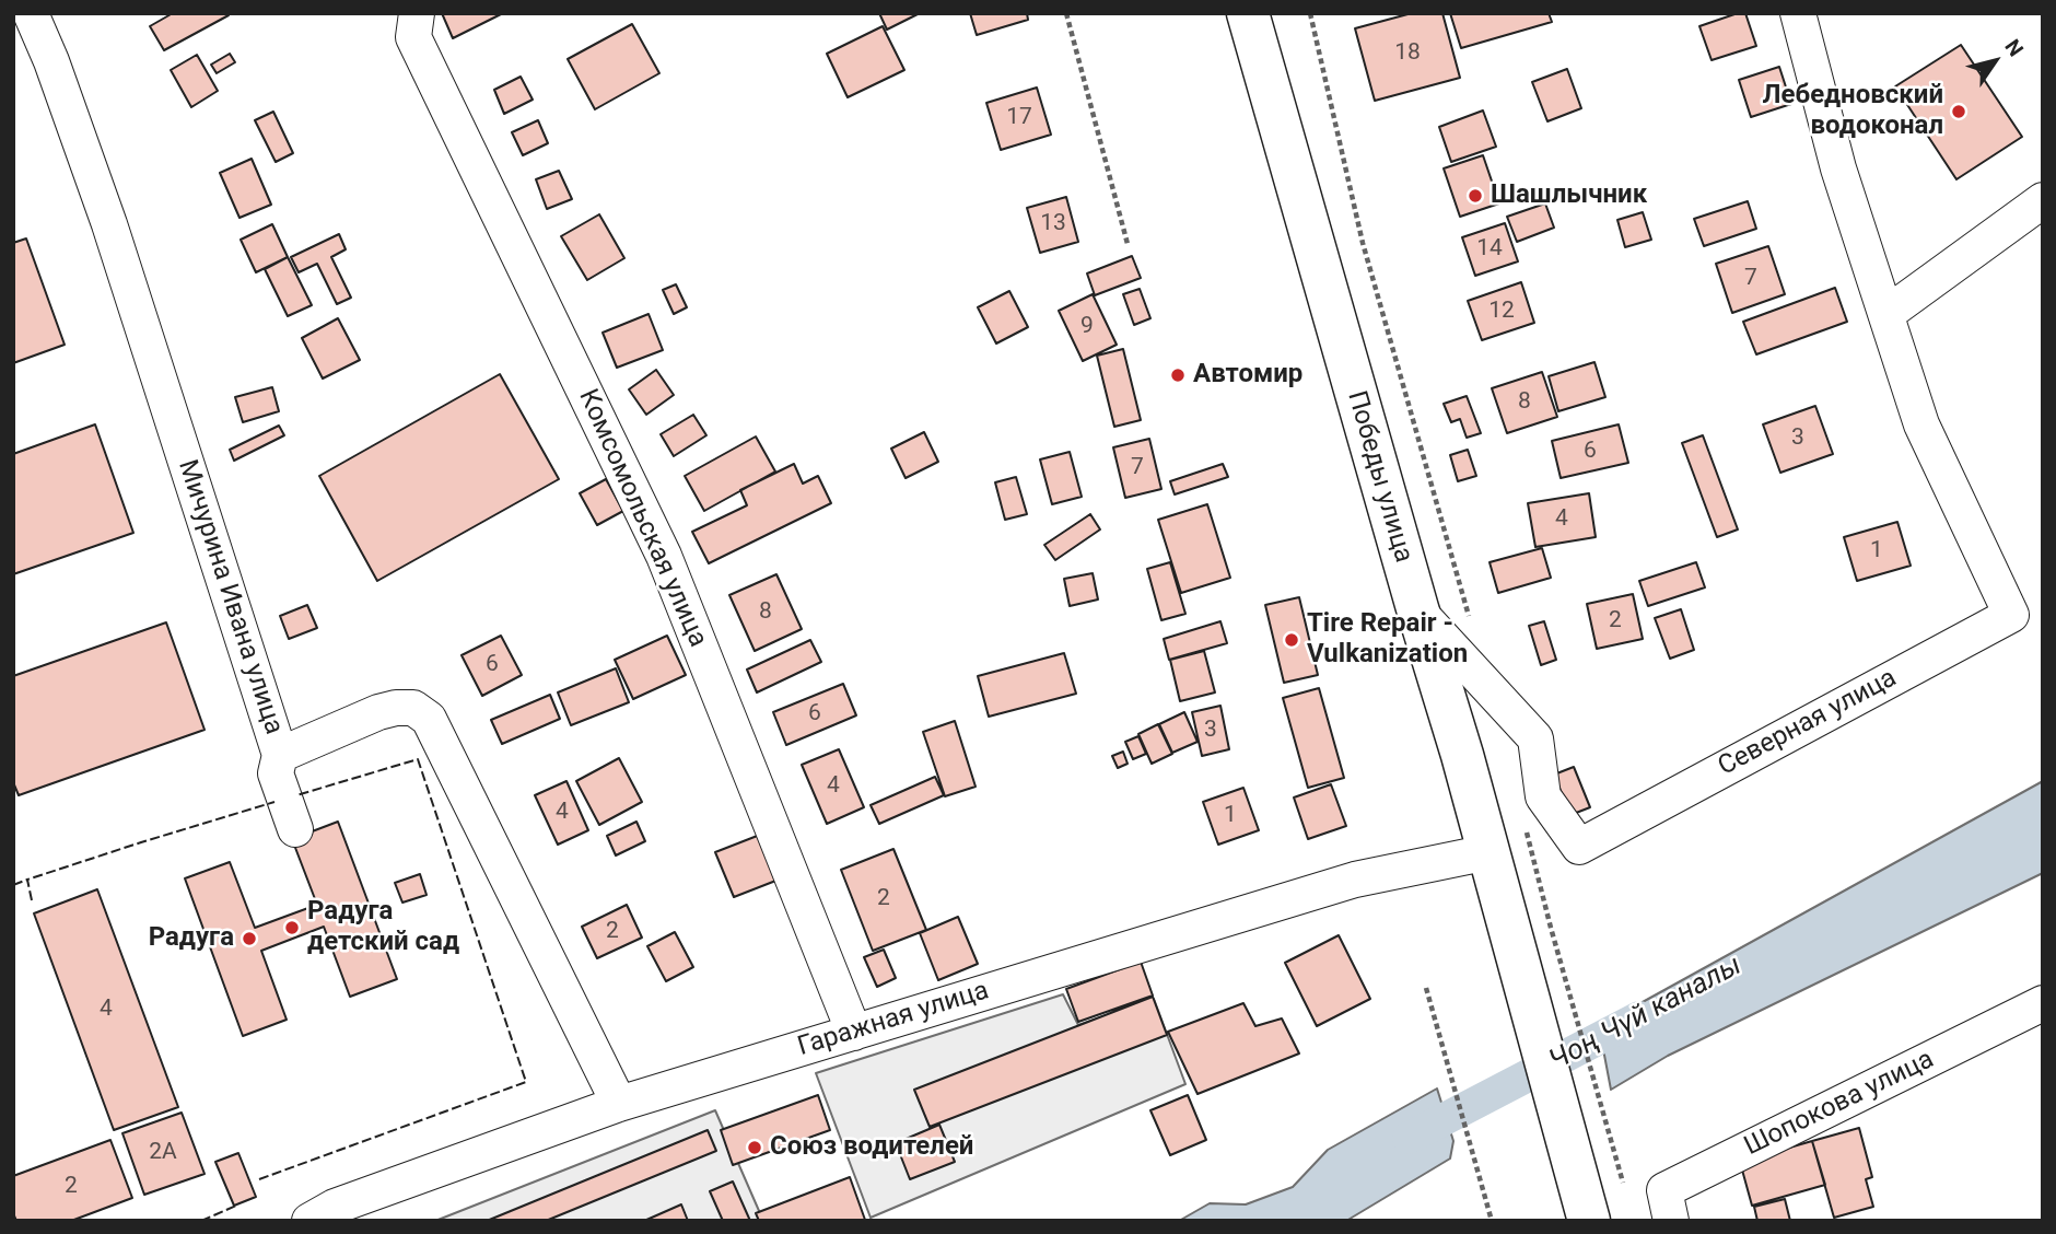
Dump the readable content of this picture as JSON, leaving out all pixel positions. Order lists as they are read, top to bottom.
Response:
{
  "streets": {
    "main road": ["Победы улица"],
    "street": [
      "Комсомольская улица",
      "Мичурина Ивана улица",
      "Северная улица",
      "Гаражная улица",
      "Шопокова улица"
    ]
  },
  "crossings": [
    ["Победы улица", "Северная улица"],
    ["Победы улица", "Гаражная улица"],
    ["Комсомольская улица", "Гаражная улица"],
    ["Мичурина Ивана улица", "Гаражная улица"]
  ],
  "water": ["Чоң Чүй каналы"],
  "places": [
    "Лебедновский водоконал",
    "Шашлычник",
    "Автомир",
    "Tire Repair - Vulkanization",
    "Радуга детский сад",
    "Радуга",
    "Союз водителей"
  ],
  "house_numbers": [
    "18",
    "17",
    "13",
    "14",
    "7",
    "12",
    "9",
    "8",
    "3",
    "6",
    "7",
    "4",
    "1",
    "8",
    "2",
    "6",
    "6",
    "3",
    "4",
    "4",
    "1",
    "2",
    "2",
    "4",
    "2А",
    "2"
  ],
  "north": "top right"
}
